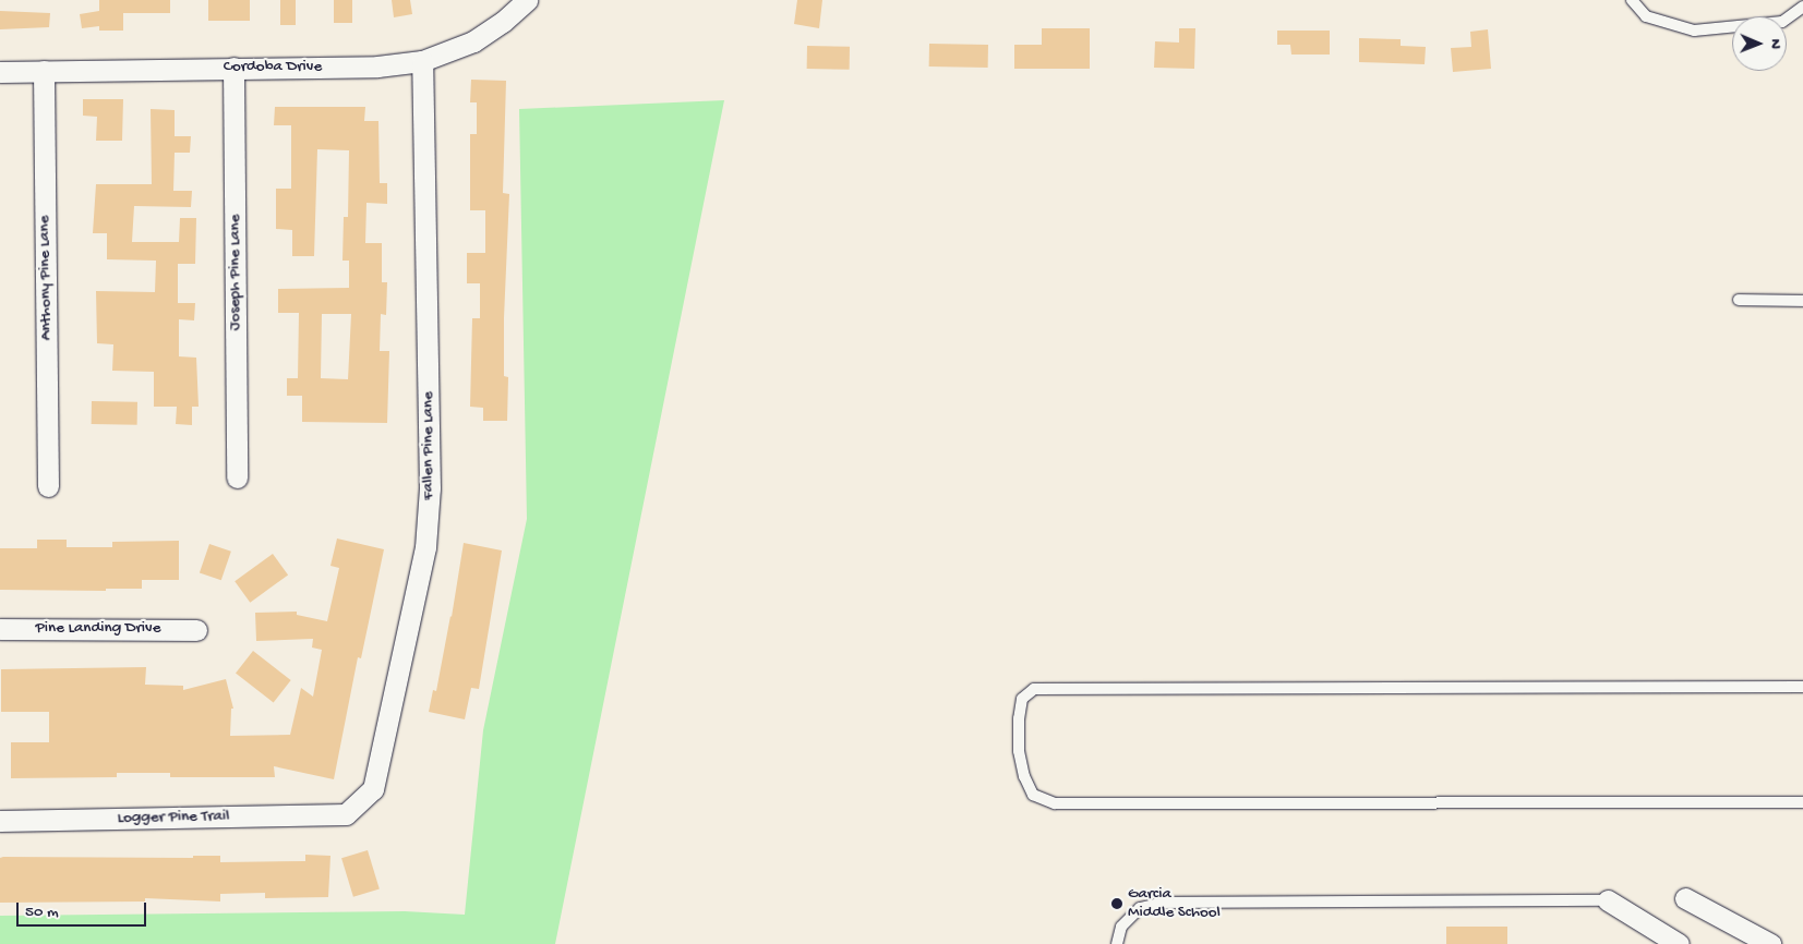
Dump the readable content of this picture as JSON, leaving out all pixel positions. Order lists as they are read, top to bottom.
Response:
{
  "streets": {
    "street": [
      "Cordoba Drive",
      "Joseph Pine Lane",
      "Anthony Pine Lane",
      "Fallen Pine Lane",
      "Pine Landing Drive",
      "Logger Pine Trail"
    ]
  },
  "crossings": [
    ["Cordoba Drive", "Joseph Pine Lane"],
    ["Cordoba Drive", "Anthony Pine Lane"],
    ["Cordoba Drive", "Fallen Pine Lane"],
    ["Fallen Pine Lane", "Logger Pine Trail"]
  ],
  "places": ["Garcia Middle School"],
  "scale_bar": "50 m",
  "north": "right"
}
